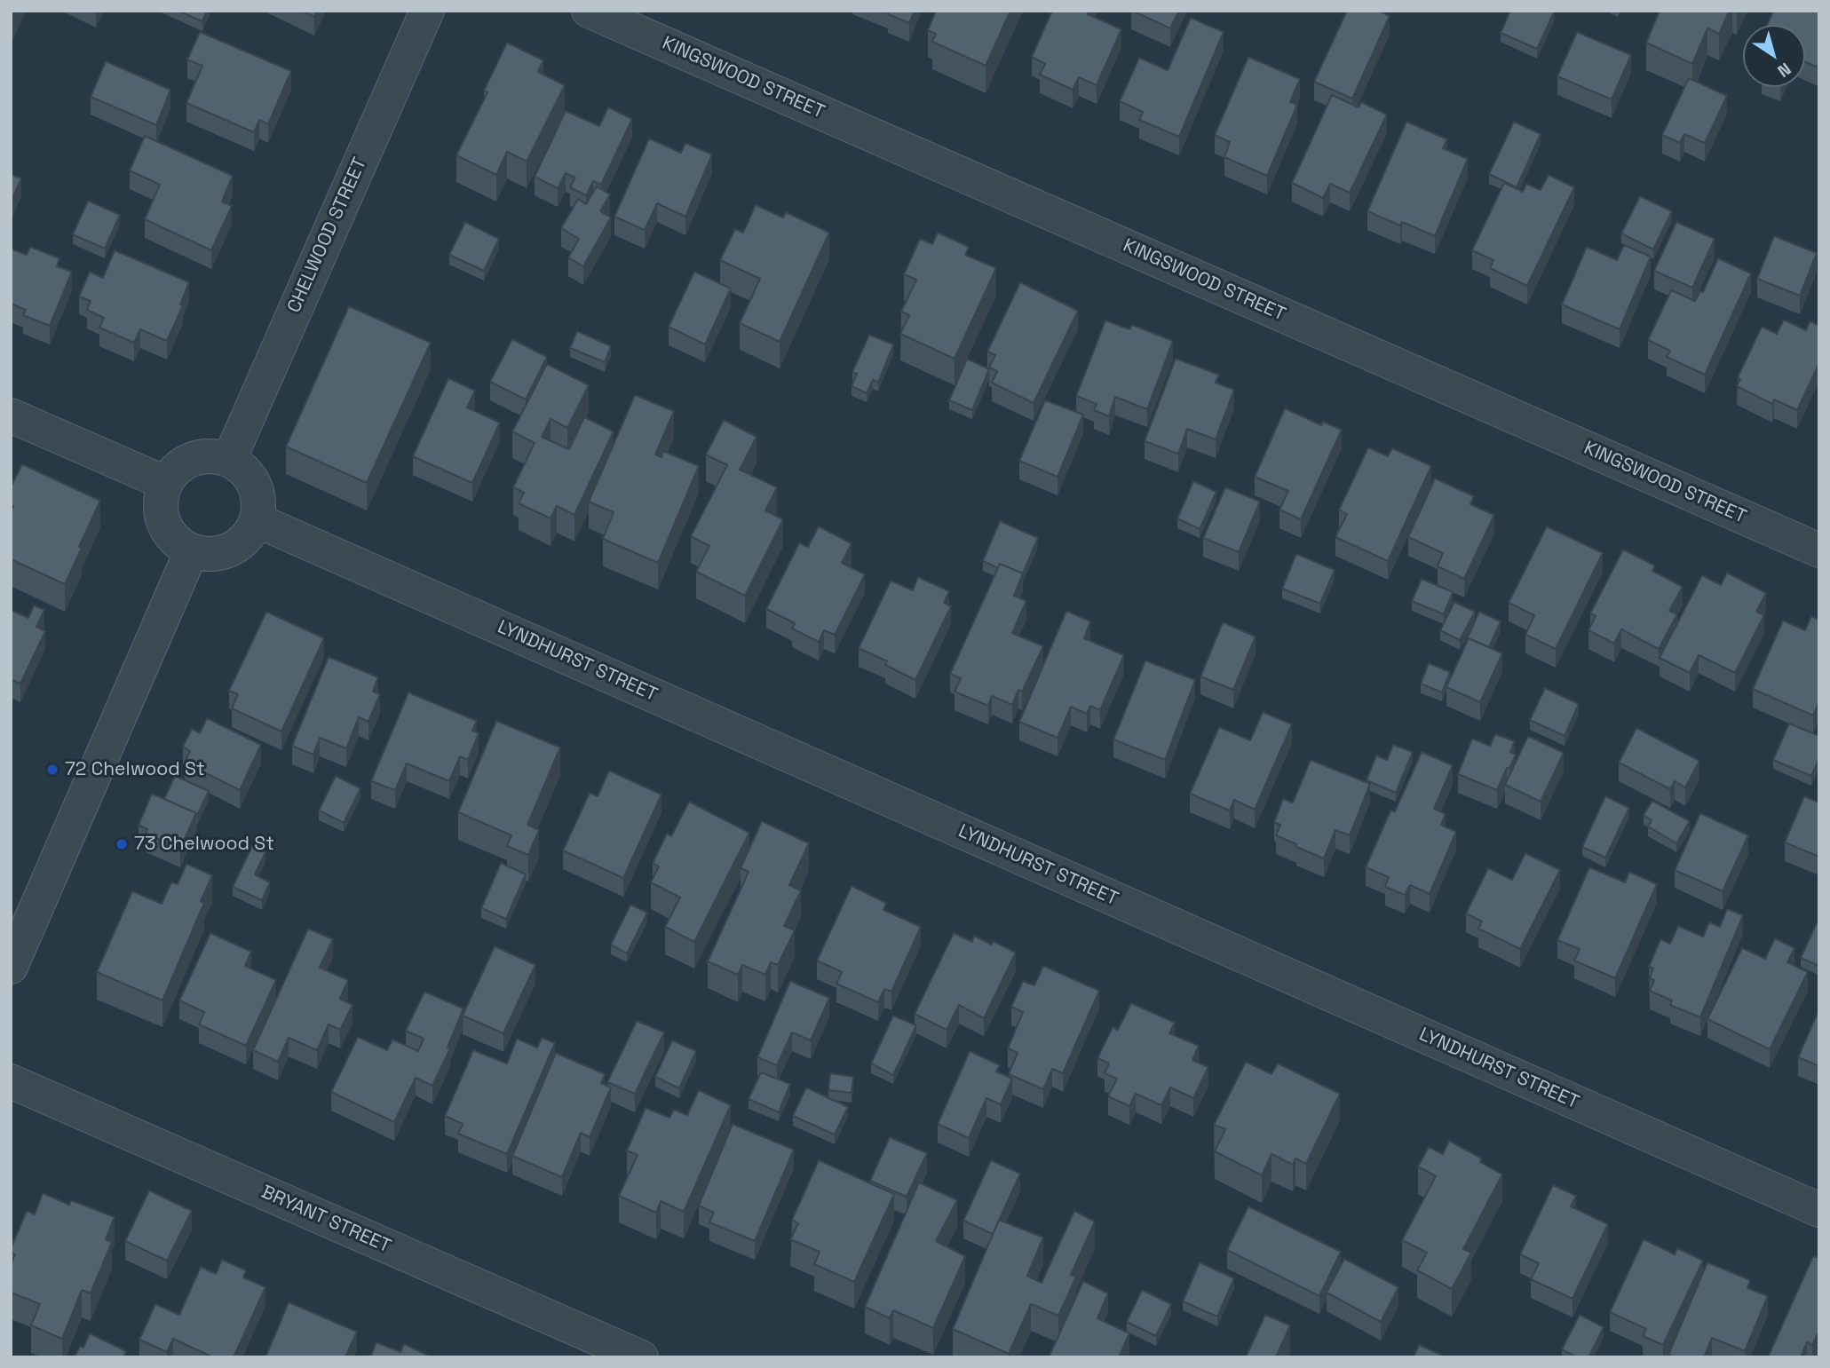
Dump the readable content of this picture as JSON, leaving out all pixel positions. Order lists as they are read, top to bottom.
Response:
{
  "streets": {
    "street": [
      "KINGSWOOD STREET",
      "CHELWOOD STREET",
      "LYNDHURST STREET",
      "BRYANT STREET"
    ]
  },
  "crossings": [
    ["CHELWOOD STREET", "LYNDHURST STREET"]
  ],
  "places": ["72 Chelwood St", "73 Chelwood St"],
  "north": "bottom right"
}
